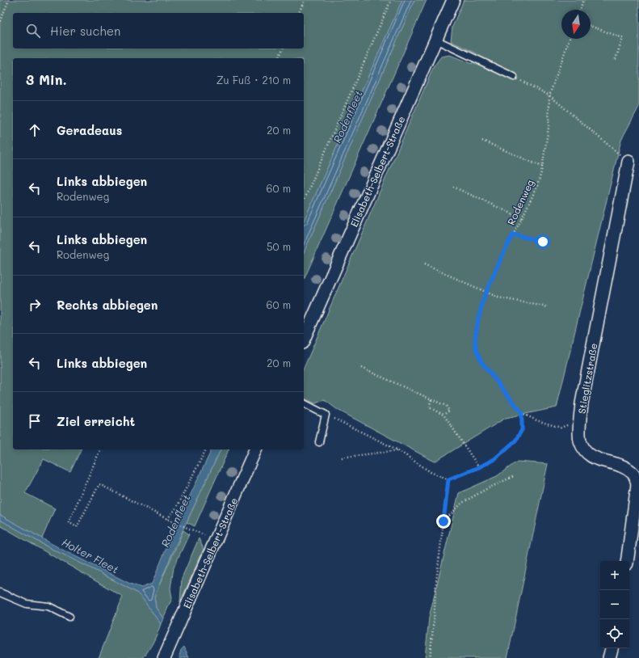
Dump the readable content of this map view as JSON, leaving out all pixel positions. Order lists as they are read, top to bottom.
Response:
{
  "streets": {
    "street": ["Elisabeth-Selbert-Straße", "Stieglitzstraße"],
    "path": ["Rodenweg"]
  },
  "crossings": [
    ["Rodenweg", "Stieglitzstraße"]
  ],
  "water": ["Rodenfleet", "Holter Fleet"],
  "north": "bottom",
  "page": {
    "search": "Hier suchen",
    "heading": ["3 Min.", "Zu Fuß · 210 m"],
    "list": [
      ["Geradeaus", "20 m"],
      ["Links abbiegen", "Rodenweg", "60 m"],
      ["Links abbiegen", "Rodenweg", "50 m"],
      ["Rechts abbiegen", "60 m"],
      ["Links abbiegen", "20 m"],
      "Ziel erreicht"
    ],
    "map_buttons": ["+", "−"]
  }
}
